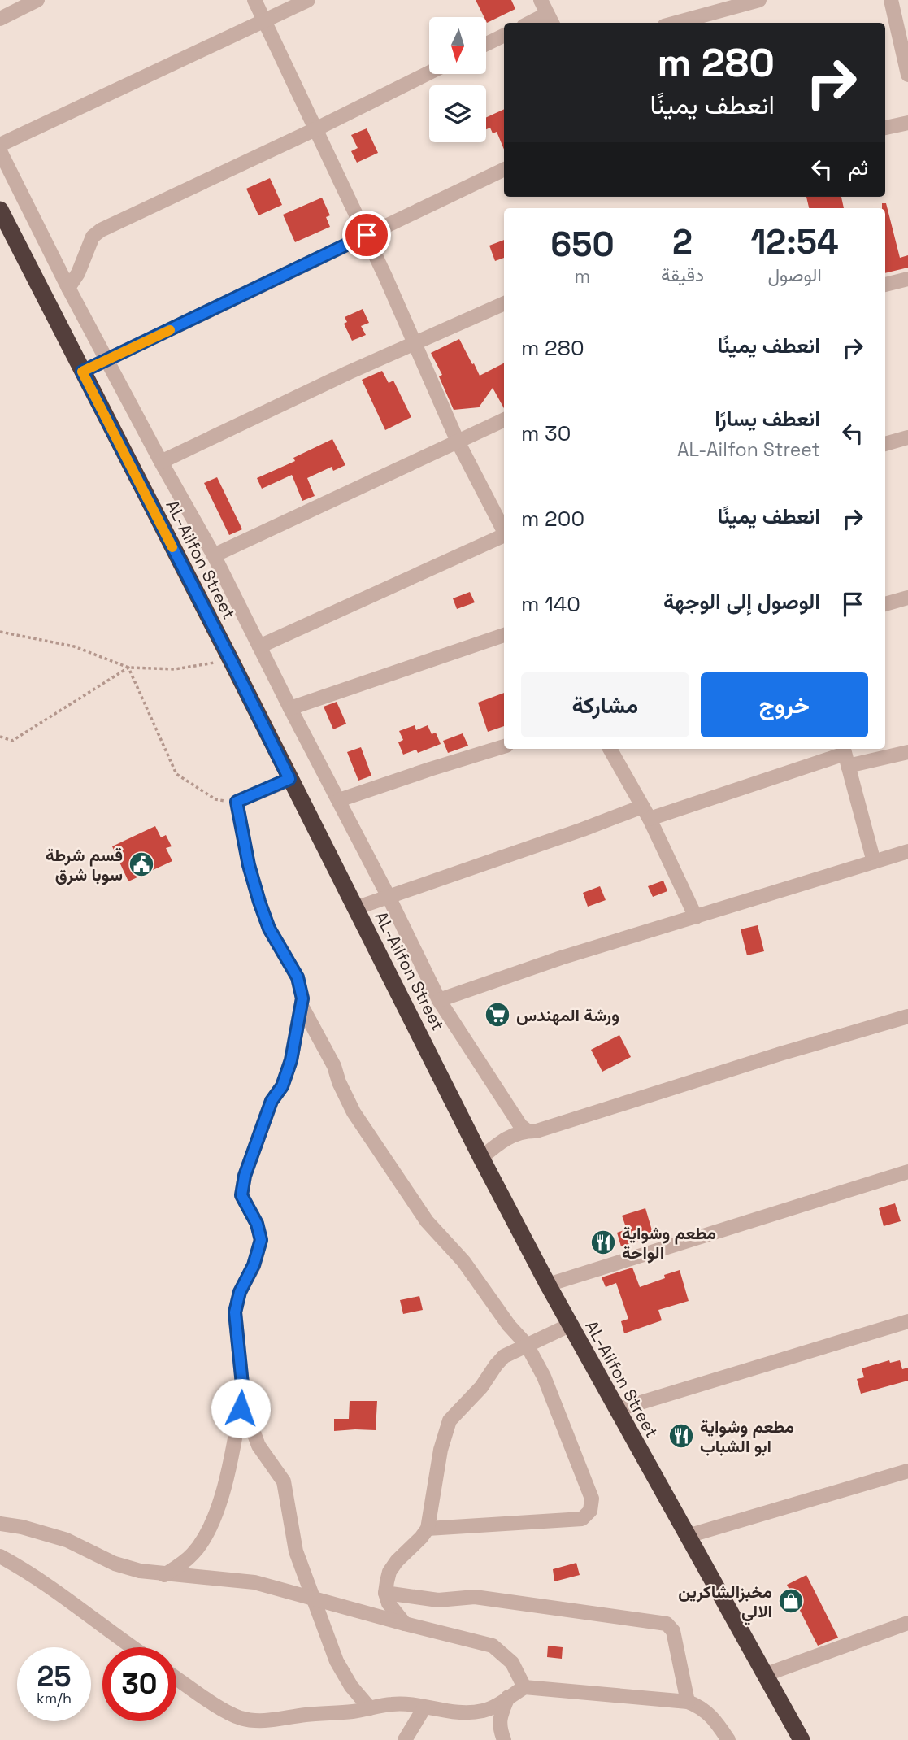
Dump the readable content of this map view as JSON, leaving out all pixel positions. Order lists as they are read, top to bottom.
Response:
{
  "streets": {
    "highway": ["AL-Ailfon Street"]
  },
  "places": {
    "public building": ["قسم شرطة سوبا شرق"],
    "supermarket": ["ورشة المهندس"],
    "restaurant": ["مطعم وشواية الواحة", "مطعم وشواية ابو الشباب"],
    "shop": ["مخبزالشاكرين الالي"]
  },
  "north": "bottom",
  "page": {
    "turn": ["280 m", "انعطف يمينًا"],
    "then": "ثم",
    "eta": [
      "12:54",
      "الوصول",
      "2",
      "دقيقة",
      "650",
      "m"
    ],
    "list": [
      {
        "name": "انعطف يمينًا",
        "value": "280 m"
      },
      {
        "name": "انعطف يسارًا",
        "note": "AL-Ailfon Street",
        "value": "30 m"
      },
      {
        "name": "انعطف يمينًا",
        "value": "200 m"
      },
      {
        "name": "الوصول إلى الوجهة",
        "value": "140 m"
      }
    ],
    "buttons": ["خروج", "مشاركة"],
    "speed": "25 km/h",
    "limit": "30"
  }
}
